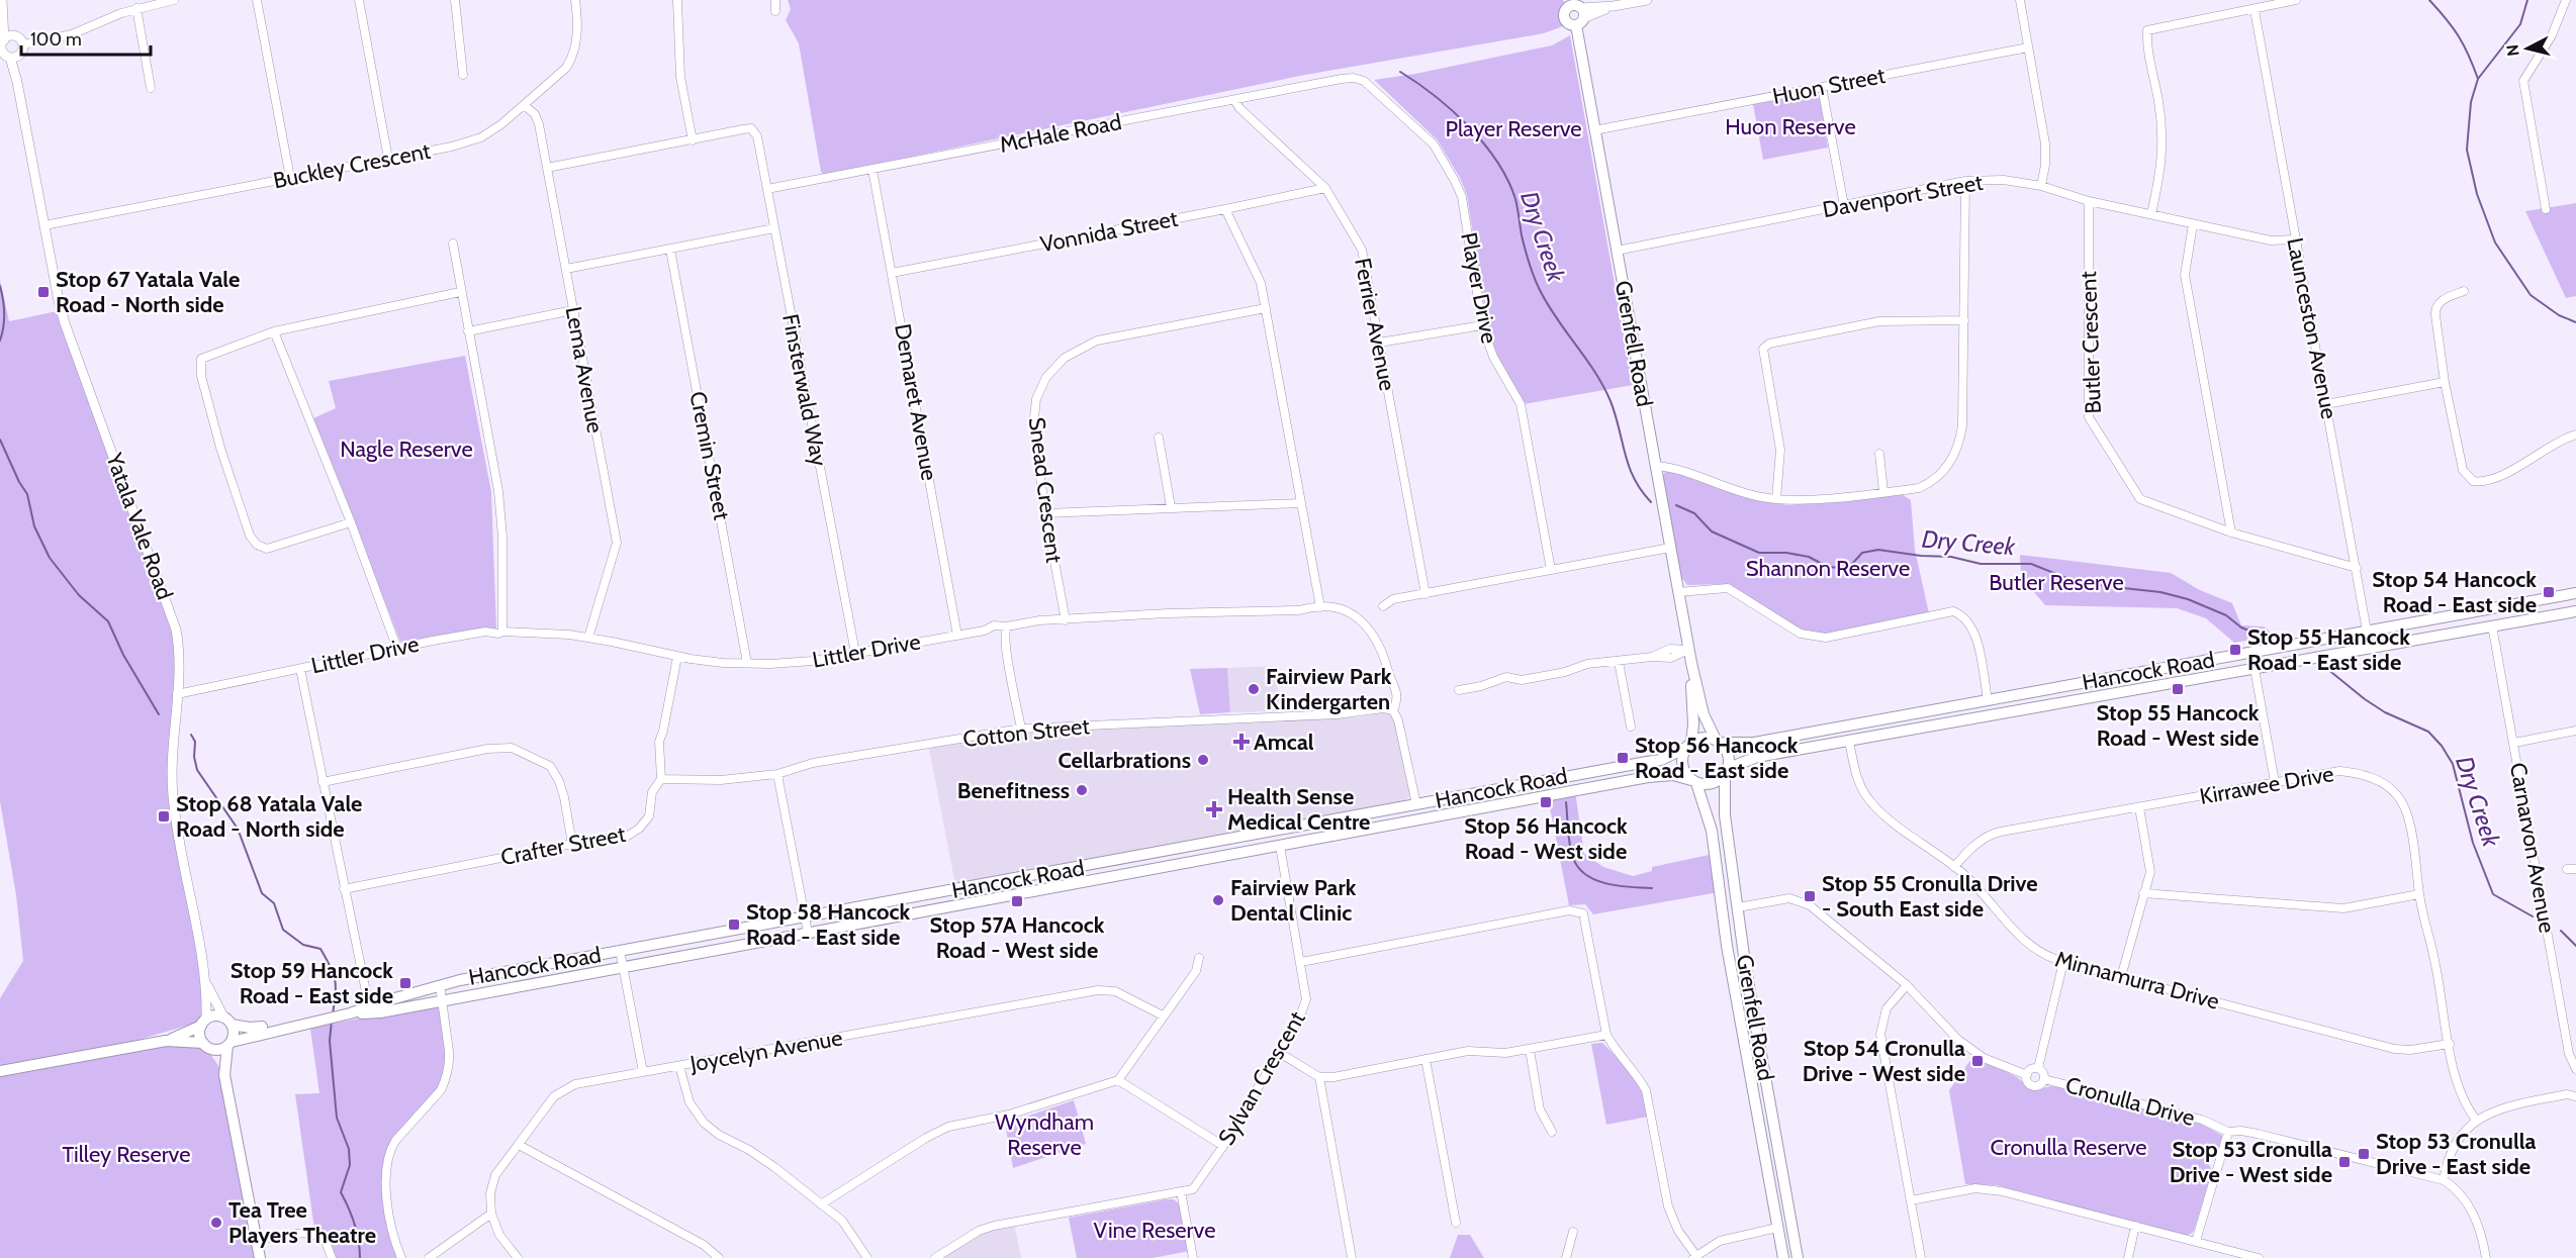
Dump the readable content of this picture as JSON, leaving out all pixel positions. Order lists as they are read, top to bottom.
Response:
{
  "streets": {
    "main road": ["Grenfell Road", "Hancock Road"],
    "street": [
      "Huon Street",
      "McHale Road",
      "Buckley Crescent",
      "Davenport Street",
      "Vonnida Street",
      "Player Drive",
      "Ferrier Avenue",
      "Launceston Avenue",
      "Butler Crescent",
      "Lema Avenue",
      "Finsterwald Way",
      "Demaret Avenue",
      "Cremin Street",
      "Snead Crescent",
      "Yatala Vale Road",
      "Littler Drive",
      "Cotton Street",
      "Kirrawee Drive",
      "Crafter Street",
      "Carnarvon Avenue",
      "Minnamurra Drive",
      "Joycelyn Avenue",
      "Sylvan Crescent",
      "Cronulla Drive"
    ]
  },
  "crossings": [
    ["Huon Street", "Grenfell Road"],
    ["McHale Road", "Player Drive"],
    ["McHale Road", "Ferrier Avenue"],
    ["McHale Road", "Finsterwald Way"],
    ["McHale Road", "Demaret Avenue"],
    ["Buckley Crescent", "Lema Avenue"],
    ["Buckley Crescent", "Yatala Vale Road"],
    ["Davenport Street", "Launceston Avenue"],
    ["Davenport Street", "Butler Crescent"],
    ["Davenport Street", "Grenfell Road"],
    ["Vonnida Street", "Ferrier Avenue"],
    ["Vonnida Street", "Demaret Avenue"],
    ["Launceston Avenue", "Butler Crescent"],
    ["Launceston Avenue", "Hancock Road"],
    ["Grenfell Road", "Hancock Road"],
    ["Lema Avenue", "Littler Drive"],
    ["Finsterwald Way", "Littler Drive"],
    ["Demaret Avenue", "Littler Drive"],
    ["Cremin Street", "Littler Drive"],
    ["Snead Crescent", "Littler Drive"],
    ["Yatala Vale Road", "Littler Drive"],
    ["Yatala Vale Road", "Hancock Road"],
    ["Littler Drive", "Hancock Road"],
    ["Littler Drive", "Cotton Street"],
    ["Littler Drive", "Crafter Street"],
    ["Hancock Road", "Carnarvon Avenue"],
    ["Hancock Road", "Minnamurra Drive"],
    ["Hancock Road", "Sylvan Crescent"],
    ["Cotton Street", "Crafter Street"],
    ["Kirrawee Drive", "Minnamurra Drive"]
  ],
  "water": ["Dry Creek"],
  "parks": [
    "Huon Reserve",
    "Player Reserve",
    "Nagle Reserve",
    "Shannon Reserve",
    "Butler Reserve",
    "Wyndham Reserve",
    "Cronulla Reserve",
    "Tilley Reserve",
    "Vine Reserve"
  ],
  "places": {
    "transit": [
      "Stop 67 Yatala Vale Road - North side",
      "Stop 54 Hancock Road - East side",
      "Stop 55 Hancock Road - East side",
      "Stop 55 Hancock Road - West side",
      "Stop 56 Hancock Road - East side",
      "Stop 56 Hancock Road - West side",
      "Stop 68 Yatala Vale Road - North side",
      "Stop 55 Cronulla Drive - South East side",
      "Stop 57A Hancock Road - West side",
      "Stop 58 Hancock Road - East side",
      "Stop 59 Hancock Road - East side",
      "Stop 54 Cronulla Drive - West side",
      "Stop 53 Cronulla Drive - East side",
      "Stop 53 Cronulla Drive - West side"
    ],
    "other": [
      "Fairview Park Kindergarten",
      "Cellarbrations",
      "Benefitness",
      "Fairview Park Dental Clinic",
      "Tea Tree Players Theatre"
    ],
    "health": ["Amcal", "Health Sense Medical Centre"]
  },
  "scale_bar": "100 m",
  "north": "left"
}
